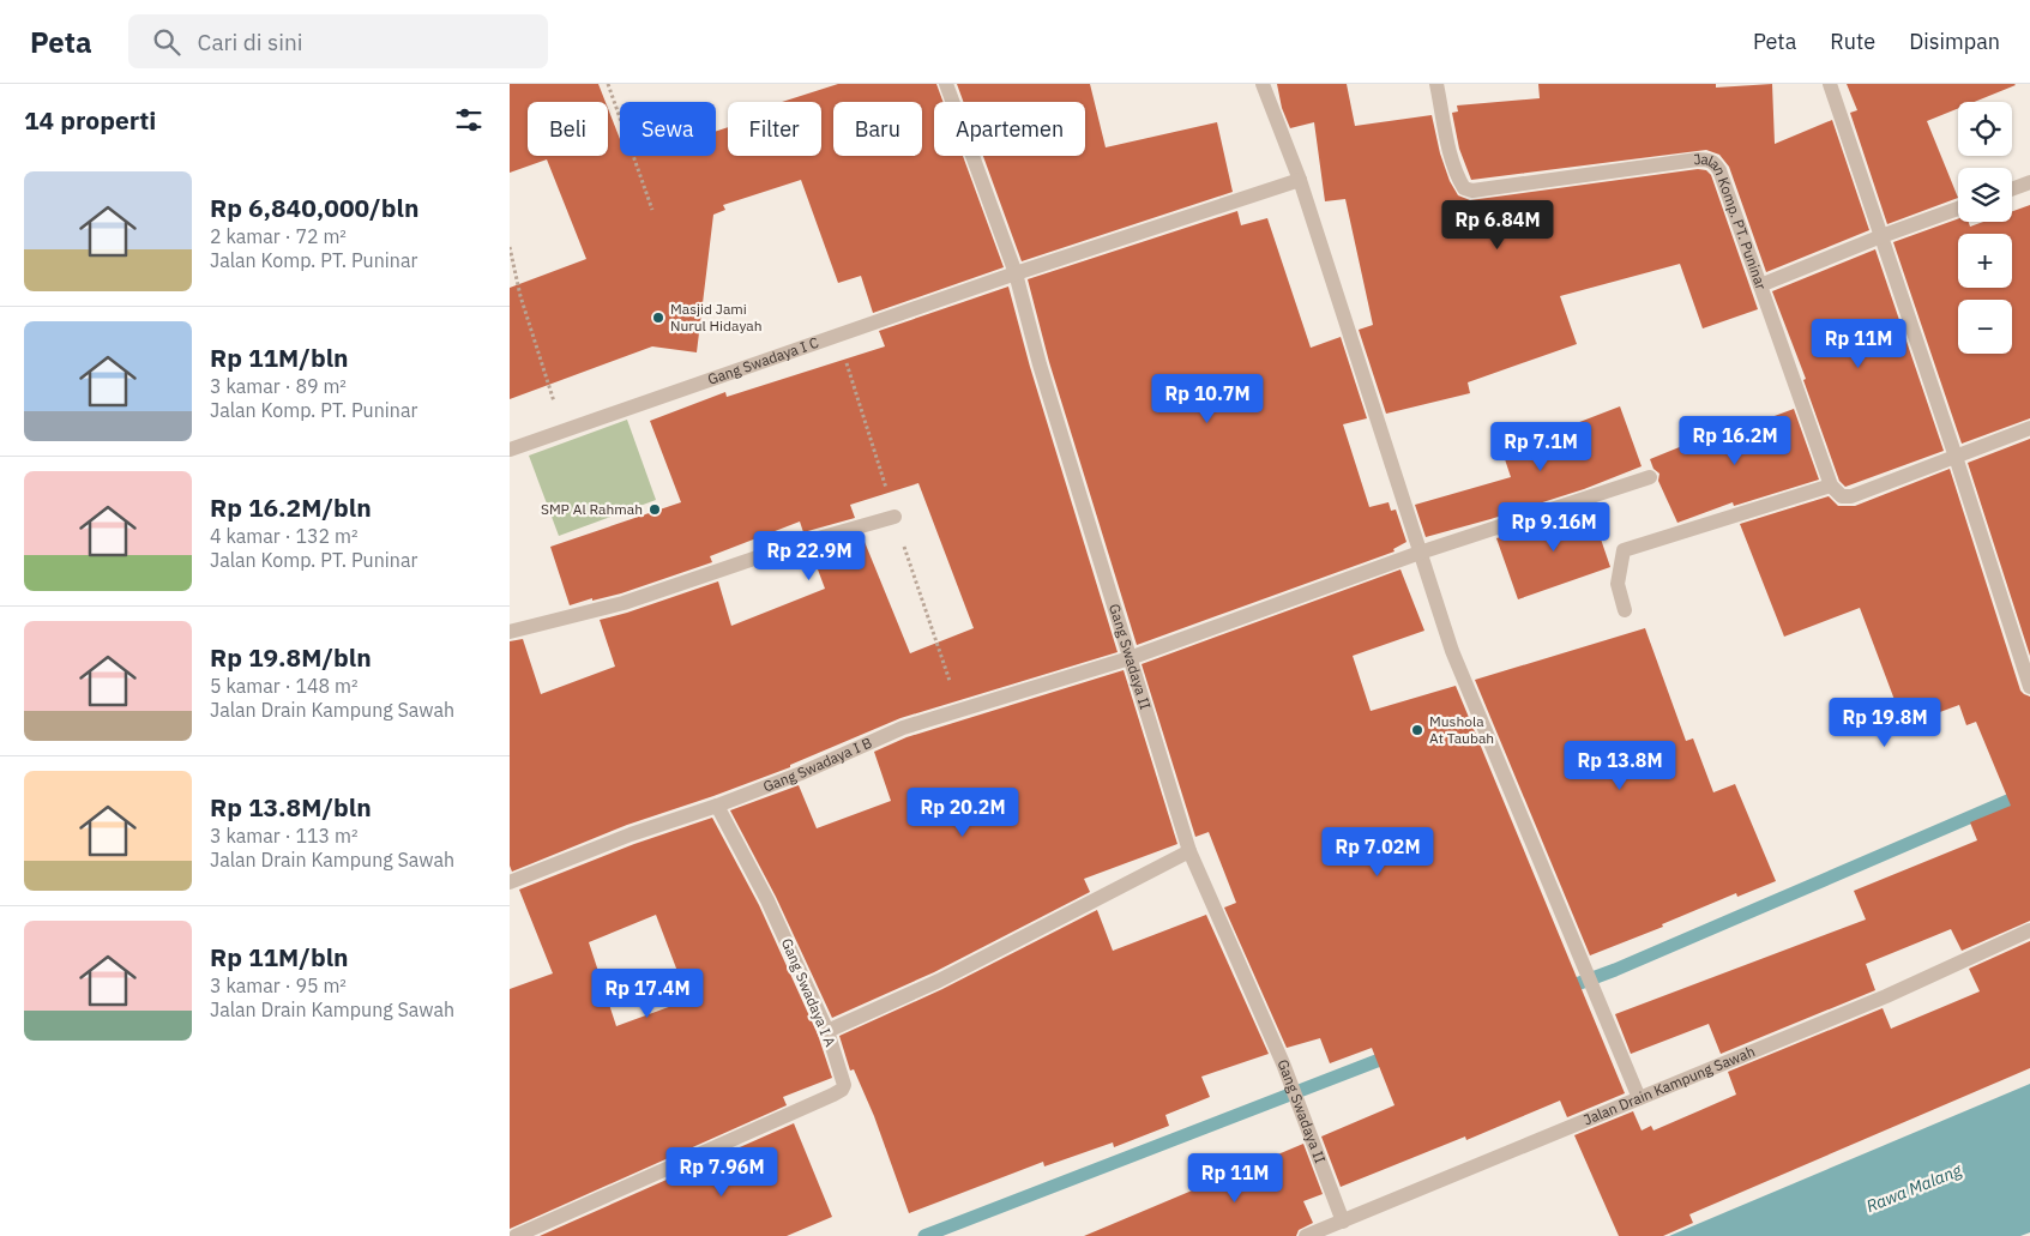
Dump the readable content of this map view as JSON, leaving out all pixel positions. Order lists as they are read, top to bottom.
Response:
{
  "streets": {
    "street": [
      "Jalan Komp. PT. Puninar",
      "Gang Swadaya I C",
      "Gang Swadaya II",
      "Gang Swadaya I B",
      "Gang Swadaya I A",
      "Jalan Drain Kampung Sawah"
    ]
  },
  "crossings": [
    ["Gang Swadaya I C", "Gang Swadaya II"],
    ["Gang Swadaya II", "Gang Swadaya I B"],
    ["Gang Swadaya II", "Jalan Drain Kampung Sawah"],
    ["Gang Swadaya I B", "Gang Swadaya I A"]
  ],
  "water": ["Rawa Malang"],
  "places": ["Masjid Jami Nurul Hidayah", "SMP Al Rahmah", "Mushola At Taubah"],
  "page": {
    "header": "Peta",
    "search": "Cari di sini",
    "nav": ["Peta", "Rute", "Disimpan"],
    "heading": "14 properti",
    "map_buttons": ["+", "−"],
    "chip": [
      "Beli",
      "Sewa",
      "Filter",
      "Baru",
      "Apartemen"
    ],
    "list": [
      {
        "name": "Rp 6,840,000/bln",
        "note": "2 kamar · 72 m² · Jalan Komp. PT. Puninar"
      },
      {
        "name": "Rp 11M/bln",
        "note": "3 kamar · 89 m² · Jalan Komp. PT. Puninar"
      },
      {
        "name": "Rp 16.2M/bln",
        "note": "4 kamar · 132 m² · Jalan Komp. PT. Puninar"
      },
      {
        "name": "Rp 19.8M/bln",
        "note": "5 kamar · 148 m² · Jalan Drain Kampung Sawah"
      },
      {
        "name": "Rp 13.8M/bln",
        "note": "3 kamar · 113 m² · Jalan Drain Kampung Sawah"
      },
      {
        "name": "Rp 11M/bln",
        "note": "3 kamar · 95 m² · Jalan Drain Kampung Sawah"
      }
    ],
    "price": [
      "Rp 6.84M",
      "Rp 11M",
      "Rp 10.7M",
      "Rp 16.2M",
      "Rp 7.1M",
      "Rp 9.16M",
      "Rp 22.9M",
      "Rp 19.8M",
      "Rp 13.8M",
      "Rp 20.2M",
      "Rp 7.02M",
      "Rp 17.4M",
      "Rp 7.96M",
      "Rp 11M"
    ]
  }
}
